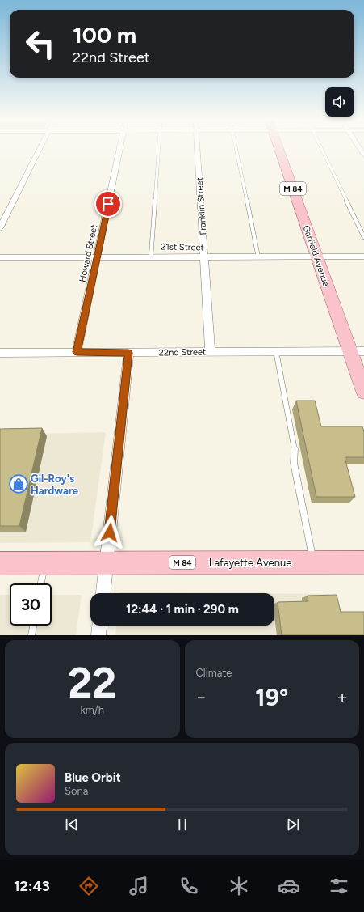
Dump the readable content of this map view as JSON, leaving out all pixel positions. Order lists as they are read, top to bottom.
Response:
{
  "streets": {
    "main road": ["M 84", "Garfield Avenue", "Lafayette Avenue"],
    "street": [
      "Franklin Street",
      "21st Street",
      "Howard Street",
      "22nd Street"
    ]
  },
  "crossings": [
    ["Franklin Street", "21st Street"],
    ["Franklin Street", "22nd Street"],
    ["21st Street", "Howard Street"],
    ["21st Street", "Garfield Avenue"],
    ["Howard Street", "22nd Street"],
    ["Garfield Avenue", "22nd Street"]
  ],
  "places": {
    "shop": ["Gil-Roy's Hardware"]
  },
  "page": {
    "turn": ["100 m", "22nd Street"],
    "limit": "30",
    "trip": "12:44 · 1 min · 290 m",
    "tile": [
      ["22", "km/h"],
      "Climate"
    ],
    "heat": ["−", "19°", "+"],
    "song": ["Blue Orbit", "Sona"],
    "tabs": "12:43"
  }
}
